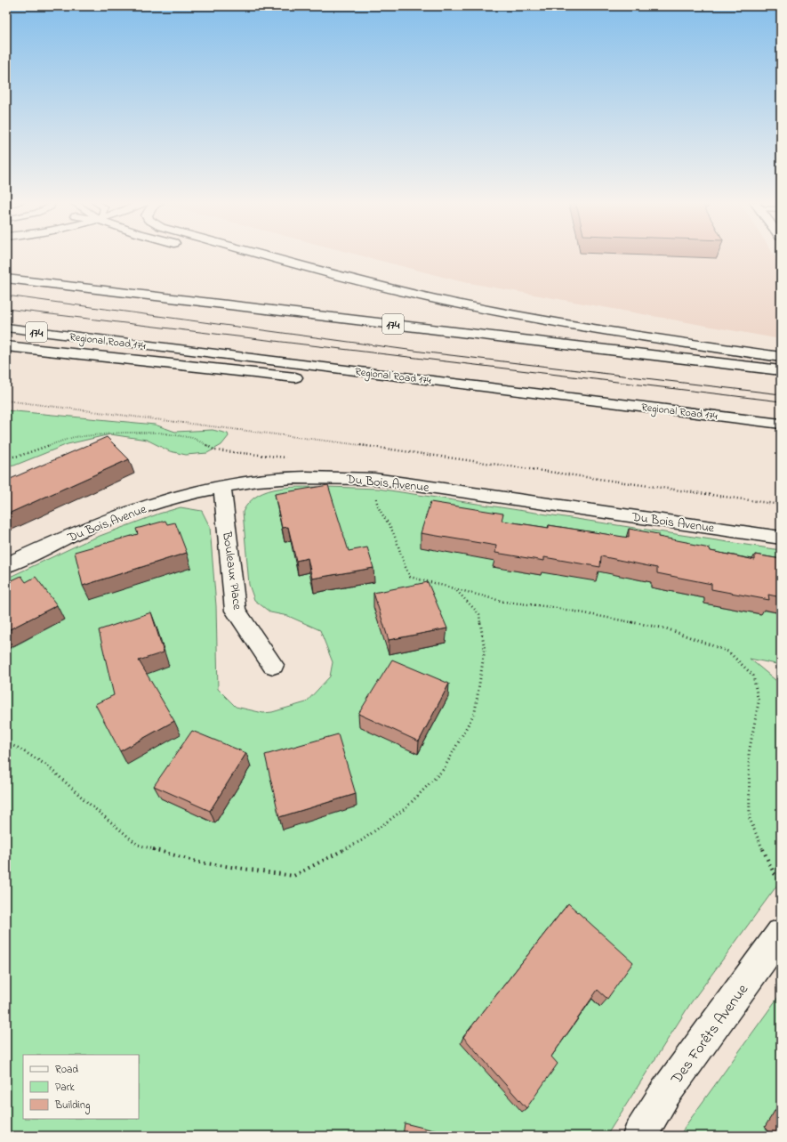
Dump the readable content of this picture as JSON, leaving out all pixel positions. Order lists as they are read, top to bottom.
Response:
{
  "streets": {
    "main road": [
      "174",
      "Regional Road 174",
      "Du Bois Avenue",
      "Bouleaux Place",
      "Des Forêts Avenue"
    ]
  },
  "crossings": [
    ["Du Bois Avenue", "Bouleaux Place"]
  ],
  "legend": ["Road", "Park", "Building"]
}
